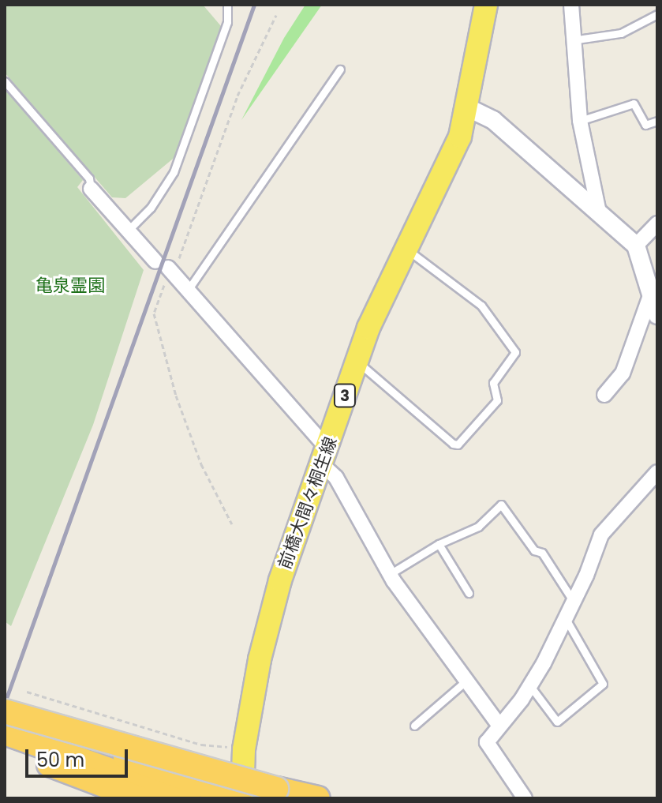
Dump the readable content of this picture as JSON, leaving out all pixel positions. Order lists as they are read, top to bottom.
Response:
{
  "streets": {
    "main road": ["3", "前橋大間々桐生線"]
  },
  "parks": ["亀泉霊園"],
  "scale_bar": "50 m"
}
